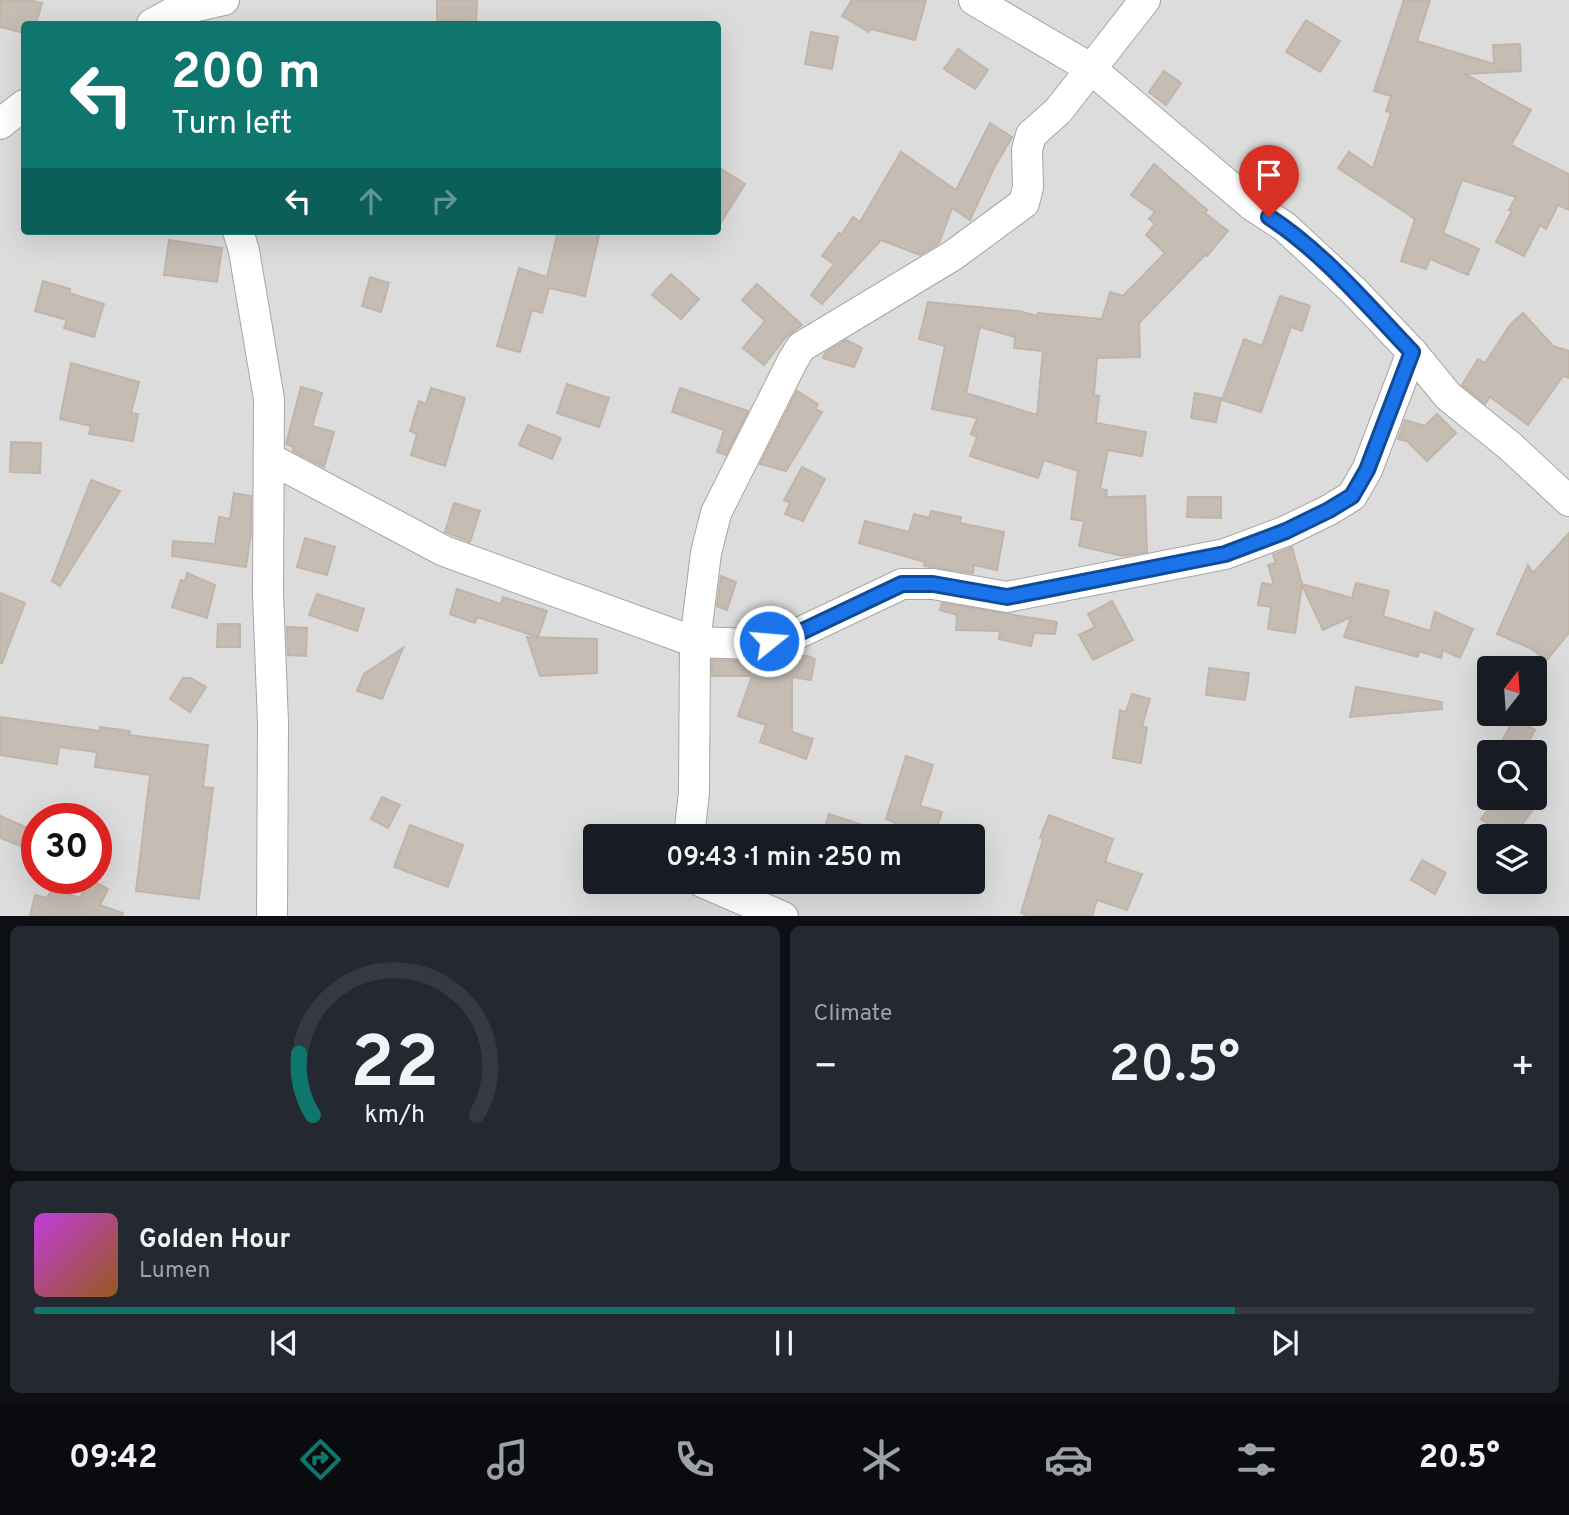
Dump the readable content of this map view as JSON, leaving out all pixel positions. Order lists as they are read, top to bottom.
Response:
{
  "north": "top",
  "page": {
    "turn": ["200 m", "Turn left"],
    "limit": "30",
    "trip": "09:43 · 1 min · 250 m",
    "tile": "Climate",
    "heat": ["−", "20.5°", "+"],
    "song": ["Golden Hour", "Lumen"],
    "tabs": ["09:42", "20.5°"],
    "gauge": ["22", "km/h"]
  }
}
